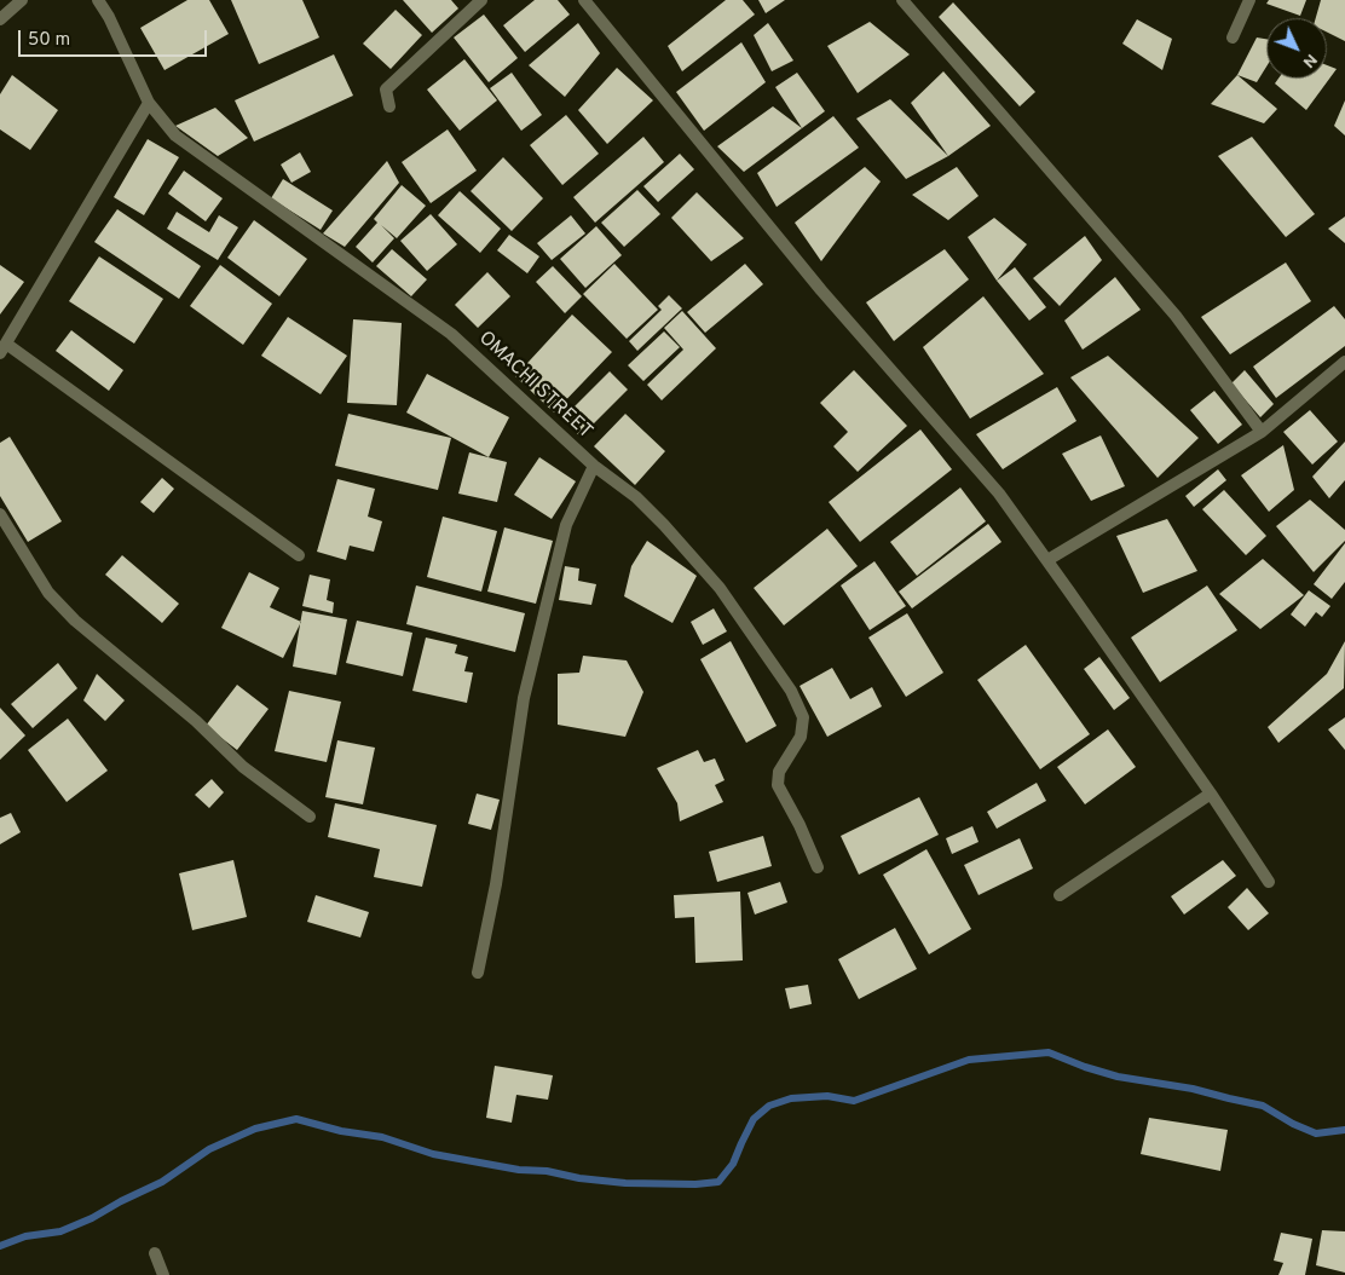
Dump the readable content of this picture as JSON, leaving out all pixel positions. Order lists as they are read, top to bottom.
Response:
{
  "streets": {
    "street": ["OMACHI STREET"]
  },
  "scale_bar": "50 m",
  "north": "bottom right"
}
